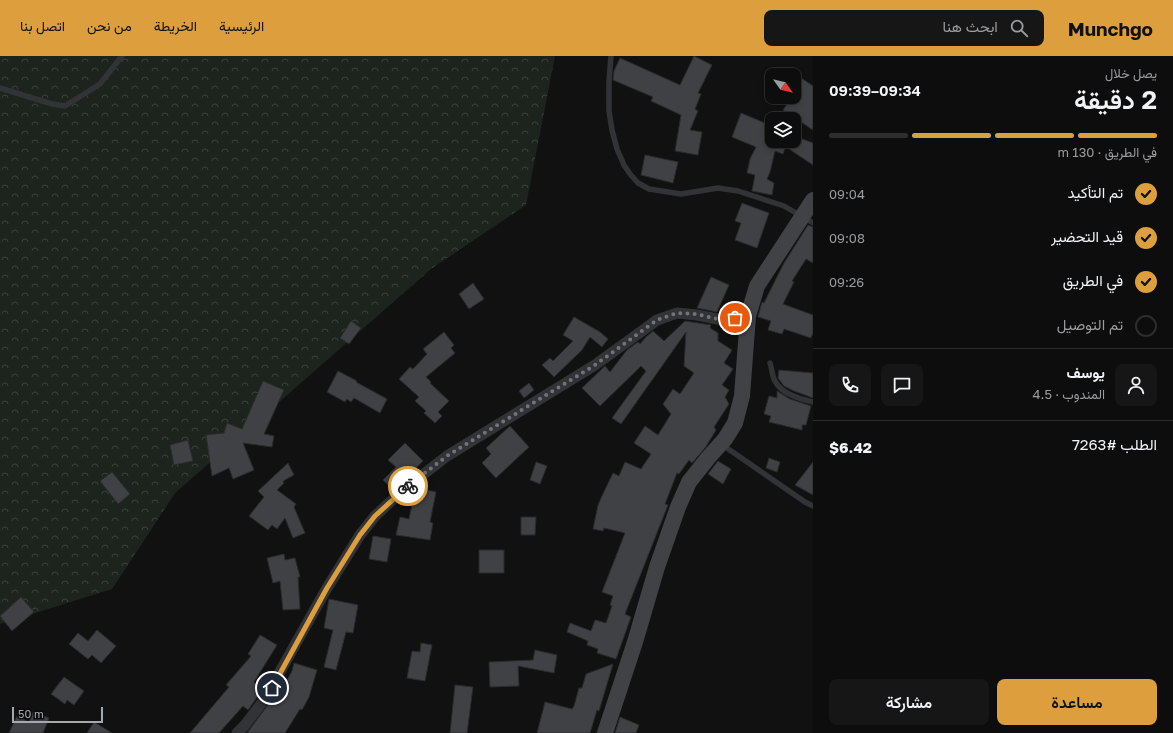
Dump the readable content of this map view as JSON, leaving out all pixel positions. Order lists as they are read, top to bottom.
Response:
{
  "scale_bar": "50 m",
  "north": "bottom right",
  "page": {
    "header": "Munchgo",
    "search": "ابحث هنا",
    "nav": [
      "الرئيسية",
      "الخريطة",
      "من نحن",
      "اتصل بنا"
    ],
    "heading": ["2 دقيقة", "يصل خلال", "09:34–09:39"],
    "panel": [
      "يوسف",
      "المندوب · 4.5",
      "الطلب #7263",
      "$6.42"
    ],
    "bar": "في الطريق · 130 m",
    "list": [
      ["تم التأكيد", "09:04"],
      ["قيد التحضير", "09:08"],
      ["في الطريق", "09:26"],
      "تم التوصيل"
    ],
    "buttons": ["مساعدة", "مشاركة"],
    "scale": "50 m"
  }
}
